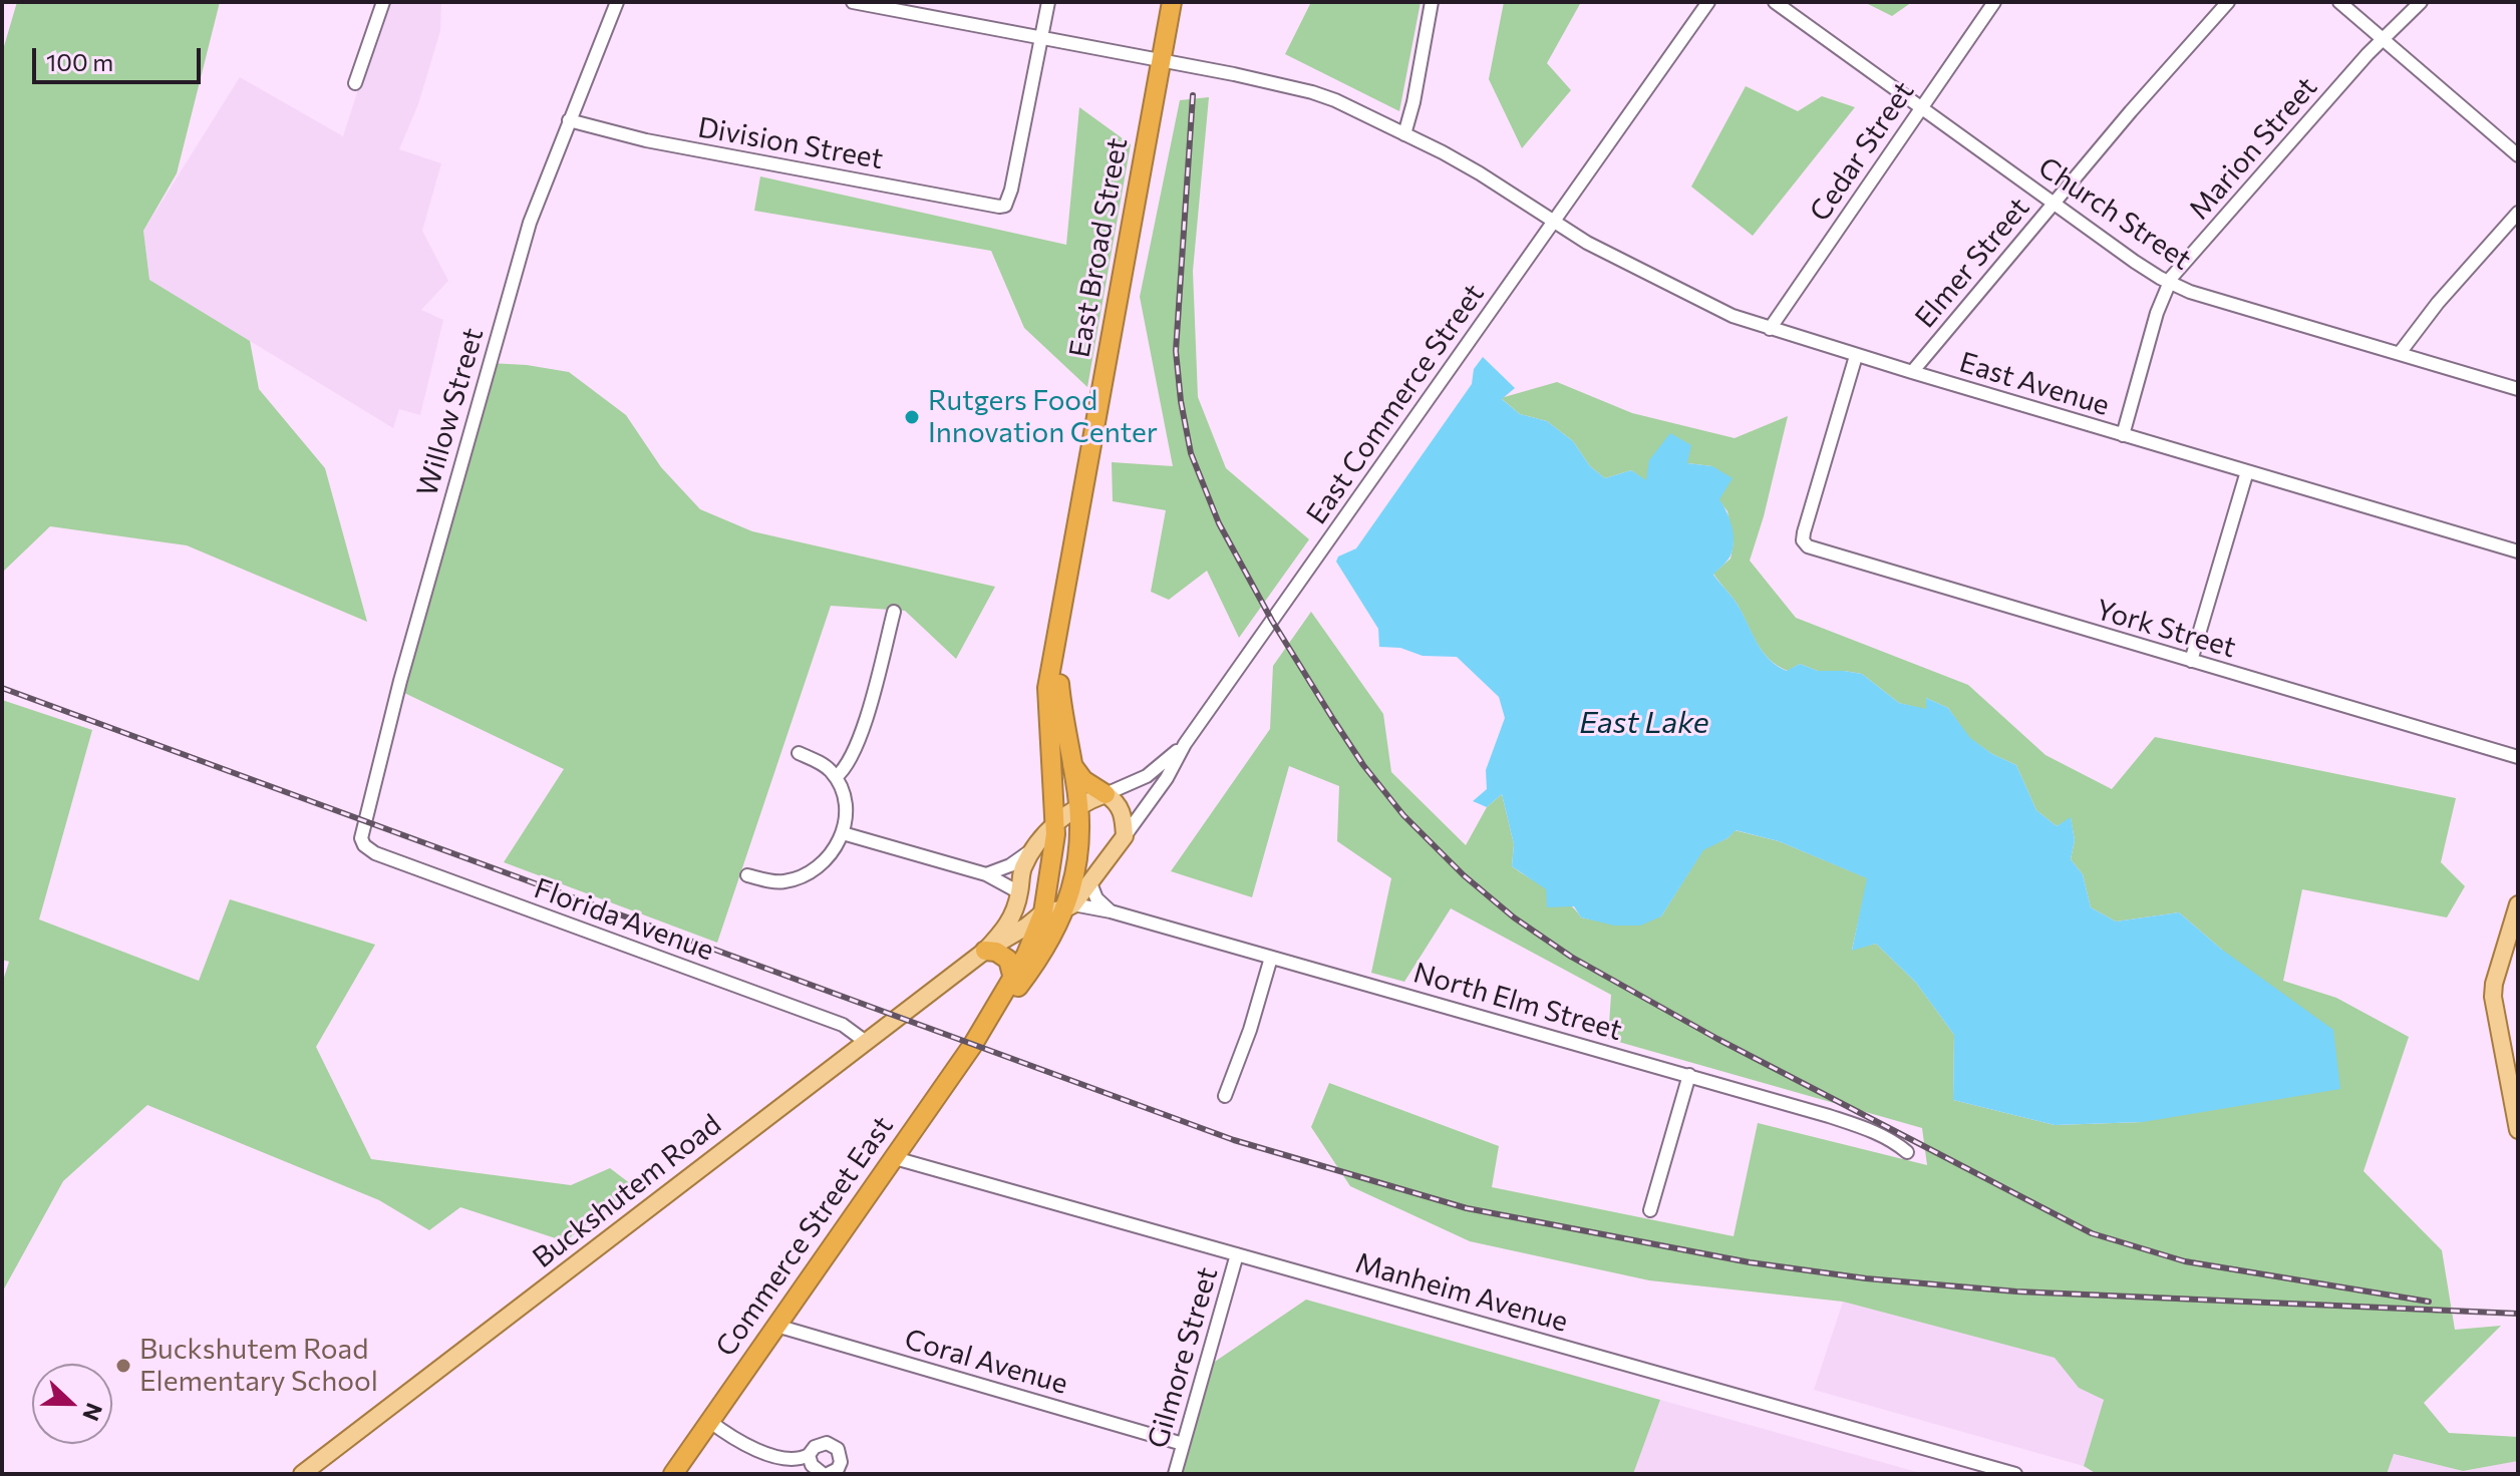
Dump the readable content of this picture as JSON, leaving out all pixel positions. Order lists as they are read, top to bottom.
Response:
{
  "streets": {
    "highway": ["East Broad Street", "Commerce Street East"],
    "main road": ["Buckshutem Road"],
    "street": [
      "Division Street",
      "Marion Street",
      "Cedar Street",
      "Church Street",
      "Elmer Street",
      "East Avenue",
      "East Commerce Street",
      "Willow Street",
      "York Street",
      "Florida Avenue",
      "North Elm Street",
      "Manheim Avenue",
      "Gilmore Street",
      "Coral Avenue"
    ]
  },
  "crossings": [
    ["Division Street", "East Avenue"],
    ["Division Street", "Willow Street"],
    ["Marion Street", "Church Street"],
    ["Marion Street", "East Avenue"],
    ["Cedar Street", "Church Street"],
    ["Cedar Street", "East Avenue"],
    ["Church Street", "Elmer Street"],
    ["East Broad Street", "East Avenue"],
    ["East Broad Street", "North Elm Street"],
    ["East Broad Street", "Commerce Street East"],
    ["Elmer Street", "East Avenue"],
    ["East Avenue", "East Commerce Street"],
    ["East Avenue", "York Street"],
    ["East Commerce Street", "Commerce Street East"],
    ["Willow Street", "Florida Avenue"],
    ["Florida Avenue", "Buckshutem Road"],
    ["North Elm Street", "Commerce Street East"],
    ["Commerce Street East", "Manheim Avenue"],
    ["Commerce Street East", "Coral Avenue"],
    ["Manheim Avenue", "Gilmore Street"],
    ["Gilmore Street", "Coral Avenue"]
  ],
  "water": ["East Lake"],
  "places": ["Rutgers Food Innovation Center", "Buckshutem Road Elementary School"],
  "scale_bar": "100 m",
  "north": "right"
}
